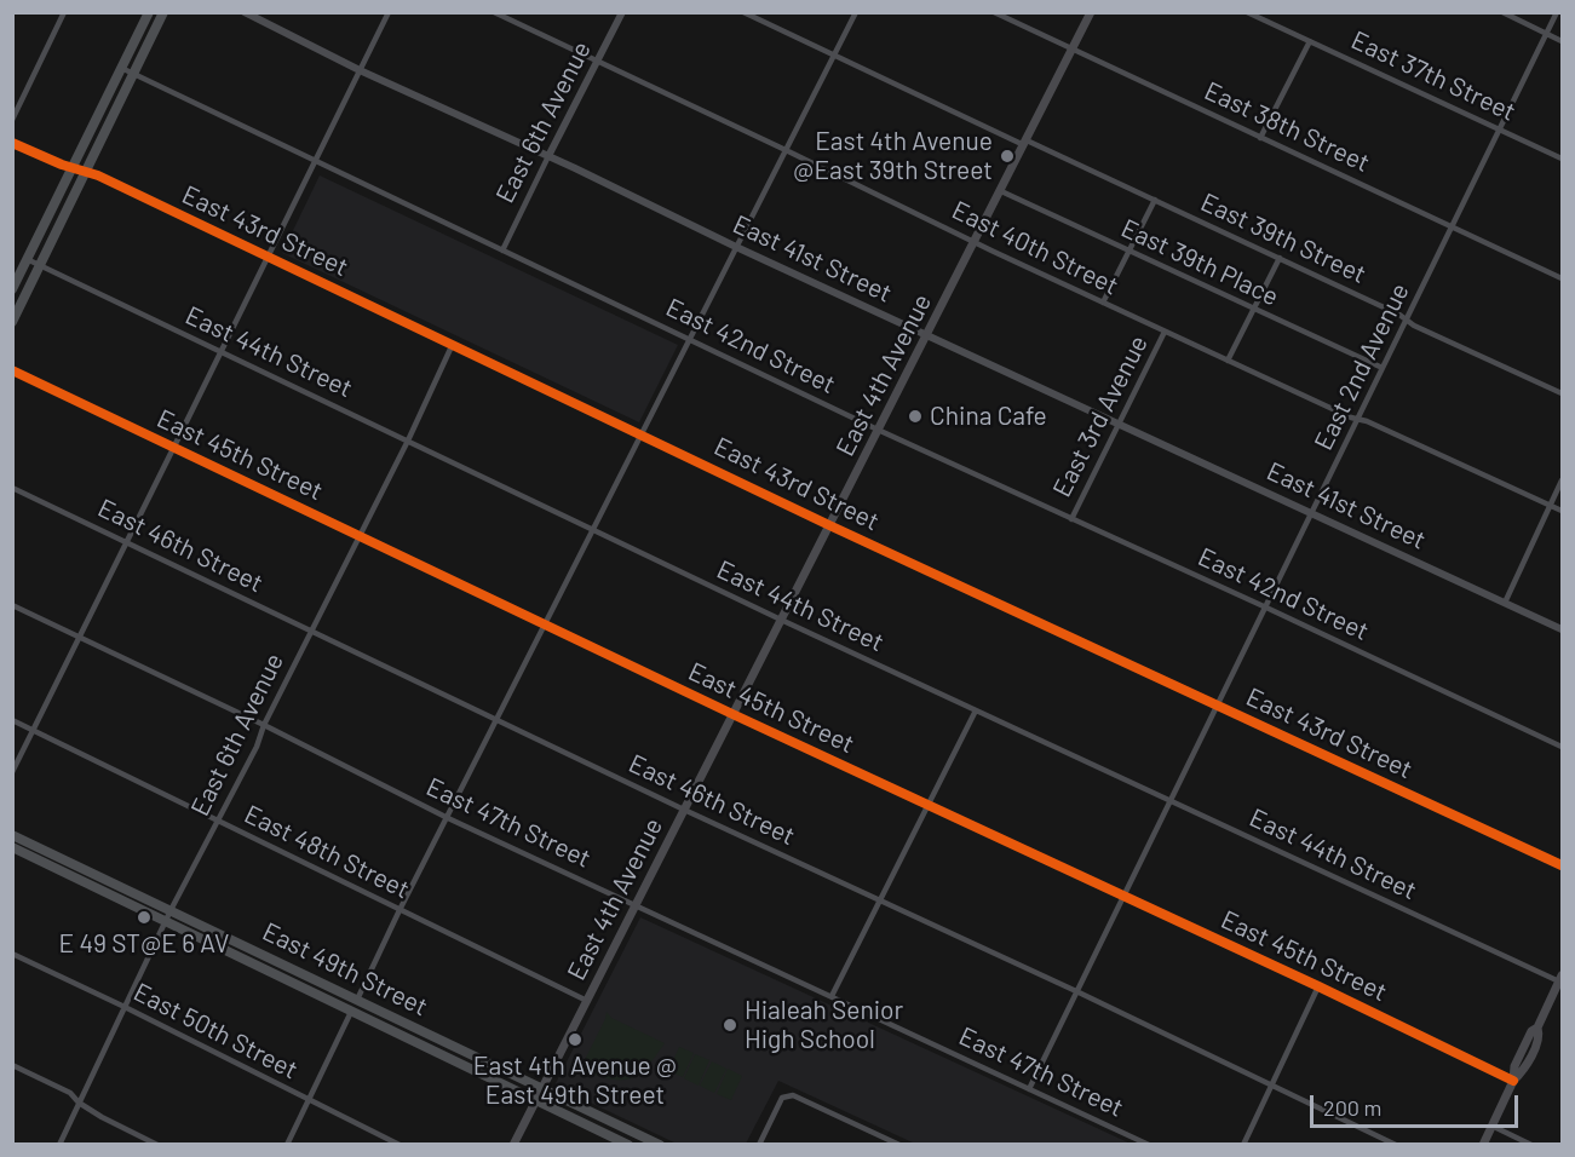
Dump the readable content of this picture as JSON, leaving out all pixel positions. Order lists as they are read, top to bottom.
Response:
{
  "streets": {
    "main road": ["East 4th Avenue", "East 49th Street"],
    "street": [
      "East 37th Street",
      "East 6th Avenue",
      "East 38th Street",
      "East 43rd Street",
      "East 39th Street",
      "East 40th Street",
      "East 41st Street",
      "East 39th Place",
      "East 42nd Street",
      "East 44th Street",
      "East 2nd Avenue",
      "East 3rd Avenue",
      "East 45th Street",
      "East 46th Street",
      "East 47th Street",
      "East 48th Street",
      "East 50th Street"
    ]
  },
  "crossings": [
    ["East 37th Street", "East 2nd Avenue"],
    ["East 6th Avenue", "East 43rd Street"],
    ["East 6th Avenue", "East 40th Street"],
    ["East 6th Avenue", "East 41st Street"],
    ["East 6th Avenue", "East 42nd Street"],
    ["East 6th Avenue", "East 44th Street"],
    ["East 6th Avenue", "East 45th Street"],
    ["East 6th Avenue", "East 46th Street"],
    ["East 6th Avenue", "East 47th Street"],
    ["East 6th Avenue", "East 48th Street"],
    ["East 6th Avenue", "East 49th Street"],
    ["East 6th Avenue", "East 50th Street"],
    ["East 38th Street", "East 2nd Avenue"],
    ["East 38th Street", "East 4th Avenue"],
    ["East 43rd Street", "East 2nd Avenue"],
    ["East 43rd Street", "East 4th Avenue"],
    ["East 39th Street", "East 2nd Avenue"],
    ["East 39th Street", "East 4th Avenue"],
    ["East 40th Street", "East 2nd Avenue"],
    ["East 40th Street", "East 4th Avenue"],
    ["East 40th Street", "East 3rd Avenue"],
    ["East 41st Street", "East 2nd Avenue"],
    ["East 41st Street", "East 4th Avenue"],
    ["East 41st Street", "East 3rd Avenue"],
    ["East 39th Place", "East 2nd Avenue"],
    ["East 39th Place", "East 4th Avenue"],
    ["East 42nd Street", "East 2nd Avenue"],
    ["East 42nd Street", "East 4th Avenue"],
    ["East 42nd Street", "East 3rd Avenue"],
    ["East 44th Street", "East 2nd Avenue"],
    ["East 44th Street", "East 4th Avenue"],
    ["East 2nd Avenue", "East 45th Street"],
    ["East 2nd Avenue", "East 46th Street"],
    ["East 2nd Avenue", "East 47th Street"],
    ["East 4th Avenue", "East 45th Street"],
    ["East 4th Avenue", "East 46th Street"],
    ["East 4th Avenue", "East 47th Street"],
    ["East 4th Avenue", "East 48th Street"],
    ["East 4th Avenue", "East 49th Street"]
  ],
  "places": [
    "East 4th Avenue @East 39th Street",
    "China Cafe",
    "E 49 ST@E 6 AV",
    "Hialeah Senior High School",
    "East 4th Avenue @ East 49th Street"
  ],
  "scale_bar": "200 m"
}
